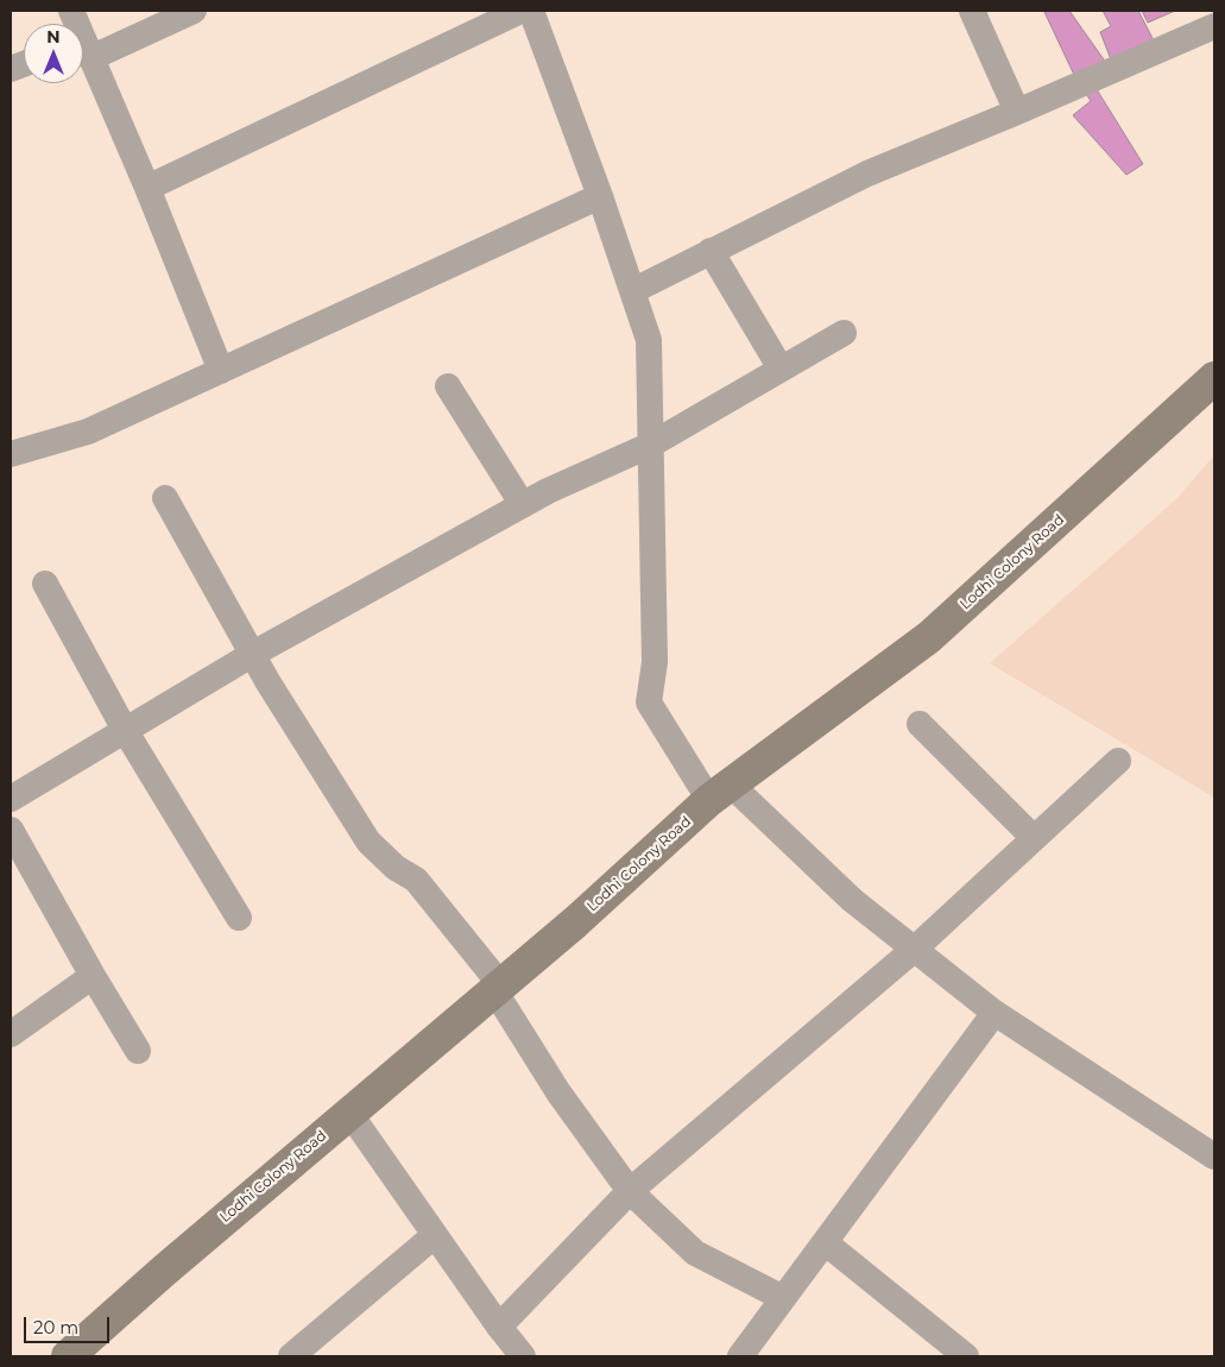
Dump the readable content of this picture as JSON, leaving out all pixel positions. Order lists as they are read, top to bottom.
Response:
{
  "streets": {
    "main road": ["Lodhi Colony Road"]
  },
  "scale_bar": "20 m",
  "north": "top"
}
